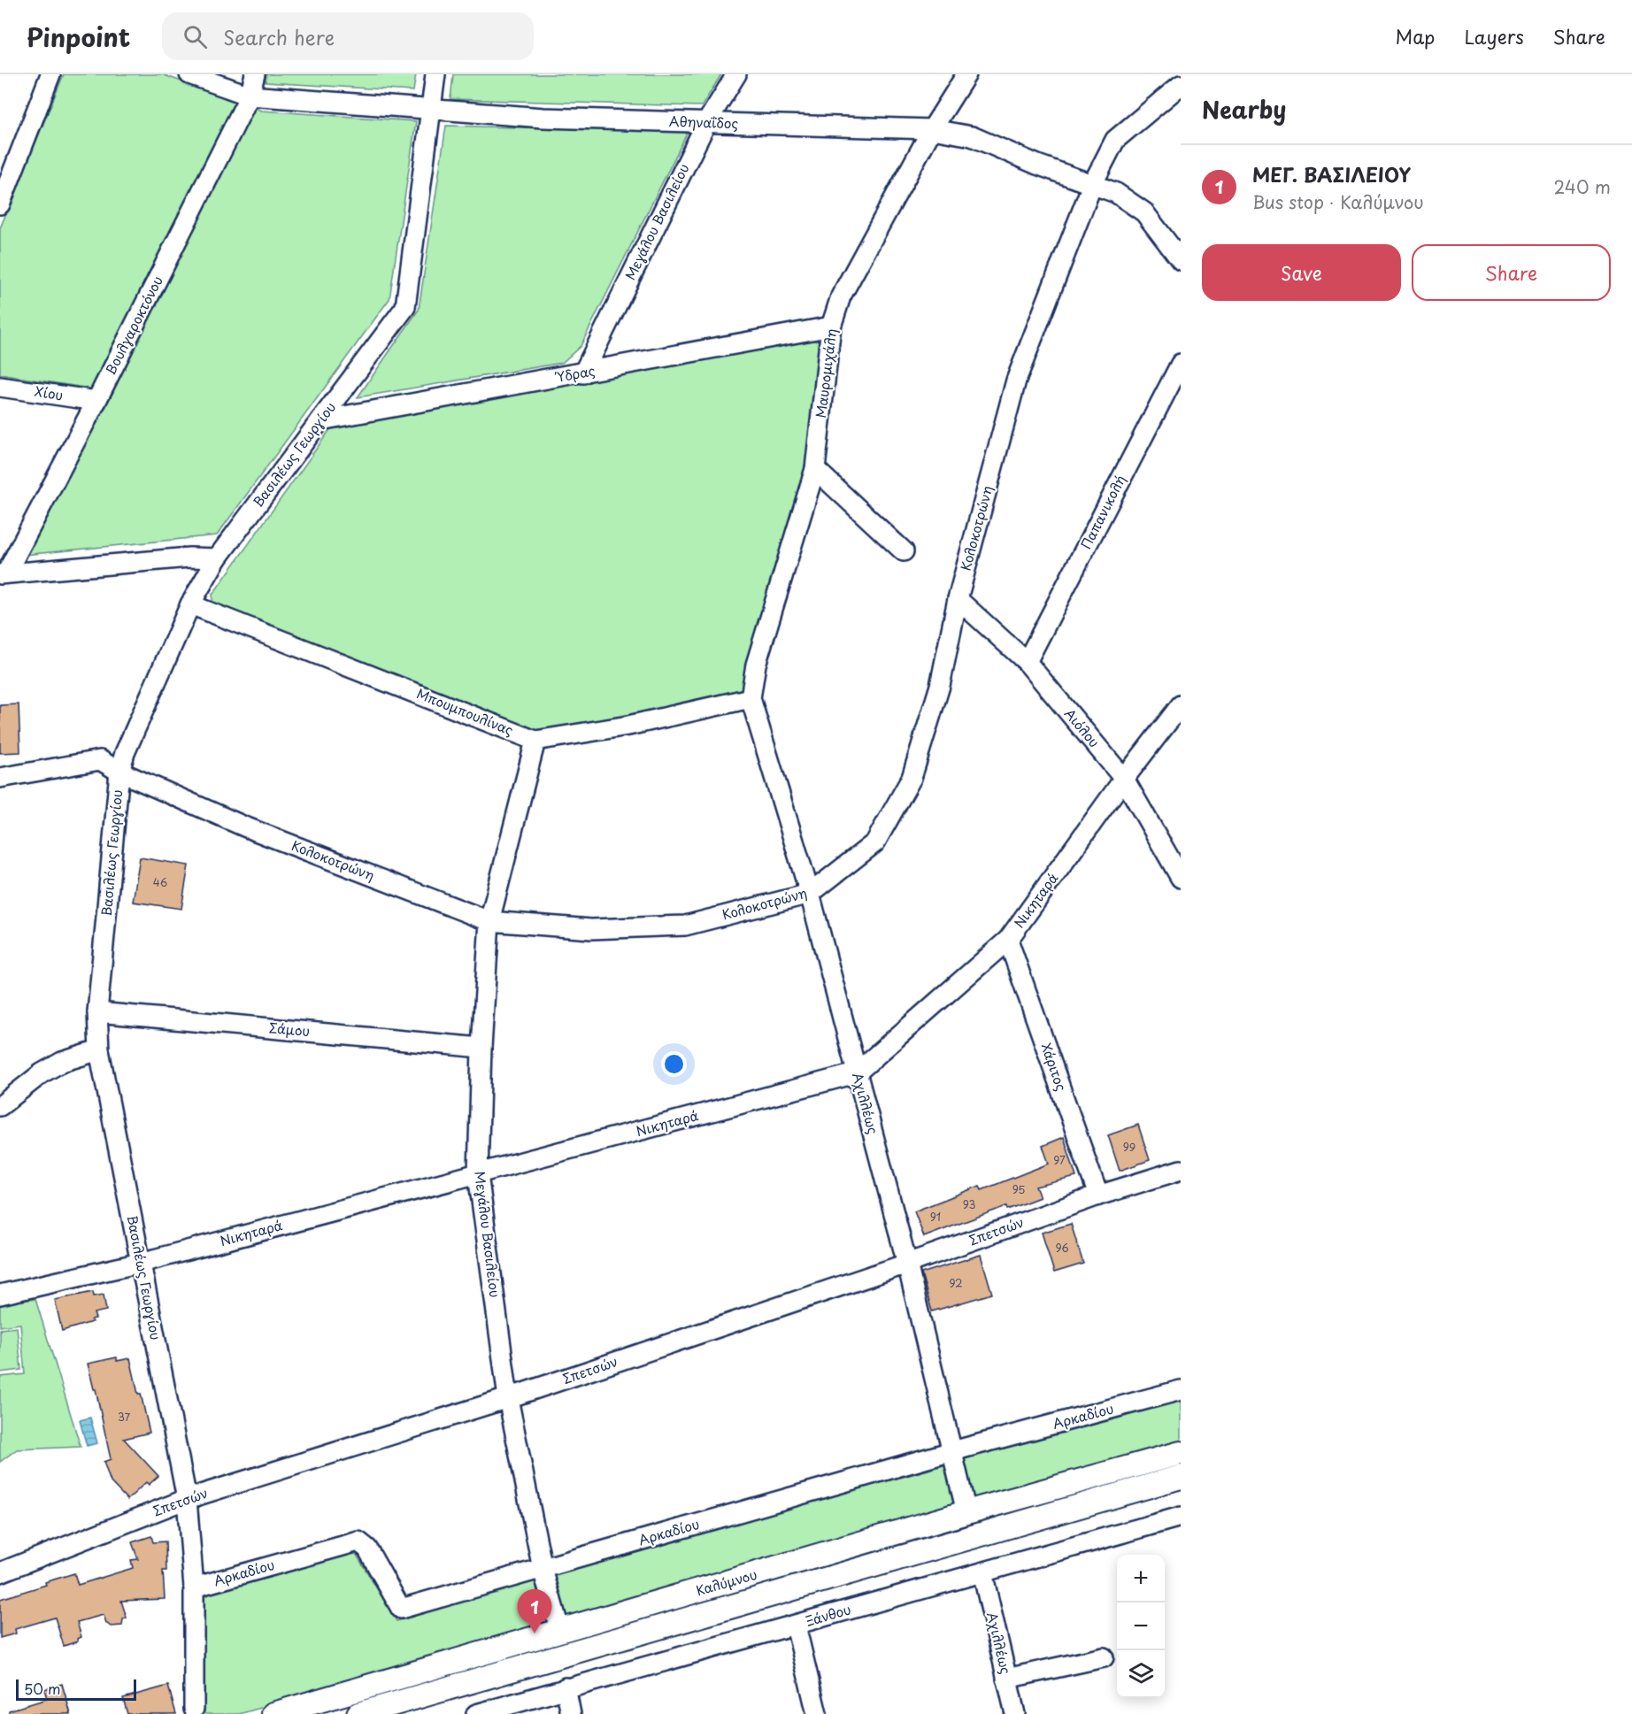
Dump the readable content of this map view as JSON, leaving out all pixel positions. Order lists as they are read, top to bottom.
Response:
{
  "streets": {
    "main road": ["Καλύμνου"],
    "street": [
      "Αθηναΐδος",
      "Μεγάλου Βασιλείου",
      "Βουλγαροκτόνου",
      "Μαυρομιχάλη",
      "Ύδρας",
      "Χίου",
      "Βασιλέως Γεωργίου",
      "Παπανικολή",
      "Κολοκοτρώνη",
      "Μπουμπουλίνας",
      "Αιόλου",
      "Νικηταρά",
      "Σάμου",
      "Χάριτος",
      "Αχιλλέως",
      "Σπετσών",
      "Αρκαδίου",
      "Ξάνθου"
    ]
  },
  "crossings": [
    ["Αθηναΐδος", "Μεγάλου Βασιλείου"],
    ["Αθηναΐδος", "Βουλγαροκτόνου"],
    ["Αθηναΐδος", "Μαυρομιχάλη"],
    ["Αθηναΐδος", "Βασιλέως Γεωργίου"],
    ["Αθηναΐδος", "Κολοκοτρώνη"],
    ["Μεγάλου Βασιλείου", "Ύδρας"],
    ["Μεγάλου Βασιλείου", "Κολοκοτρώνη"],
    ["Μεγάλου Βασιλείου", "Μπουμπουλίνας"],
    ["Μεγάλου Βασιλείου", "Νικηταρά"],
    ["Μεγάλου Βασιλείου", "Σάμου"],
    ["Μεγάλου Βασιλείου", "Σπετσών"],
    ["Μεγάλου Βασιλείου", "Αρκαδίου"],
    ["Μεγάλου Βασιλείου", "Καλύμνου"],
    ["Βουλγαροκτόνου", "Χίου"],
    ["Μαυρομιχάλη", "Ύδρας"],
    ["Μαυρομιχάλη", "Αχιλλέως"],
    ["Ύδρας", "Βασιλέως Γεωργίου"],
    ["Βασιλέως Γεωργίου", "Κολοκοτρώνη"],
    ["Βασιλέως Γεωργίου", "Μπουμπουλίνας"],
    ["Βασιλέως Γεωργίου", "Νικηταρά"],
    ["Βασιλέως Γεωργίου", "Σάμου"],
    ["Βασιλέως Γεωργίου", "Σπετσών"],
    ["Βασιλέως Γεωργίου", "Αρκαδίου"],
    ["Παπανικολή", "Αιόλου"],
    ["Κολοκοτρώνη", "Αιόλου"],
    ["Κολοκοτρώνη", "Αχιλλέως"],
    ["Αιόλου", "Νικηταρά"],
    ["Νικηταρά", "Χάριτος"],
    ["Νικηταρά", "Αχιλλέως"],
    ["Χάριτος", "Σπετσών"],
    ["Αχιλλέως", "Σπετσών"],
    ["Αχιλλέως", "Αρκαδίου"],
    ["Αχιλλέως", "Καλύμνου"],
    ["Αχιλλέως", "Ξάνθου"]
  ],
  "house_numbers": [
    "46",
    "99",
    "97",
    "95",
    "93",
    "91",
    "96",
    "92",
    "37"
  ],
  "scale_bar": "50 m",
  "page": {
    "header": "Pinpoint",
    "search": "Search here",
    "nav": ["Map", "Layers", "Share"],
    "heading": "Nearby",
    "list": [
      {
        "mark": "1",
        "name": "ΜΕΓ. ΒΑΣΙΛΕΙΟΥ",
        "note": "Bus stop · Καλύμνου",
        "value": "240 m"
      }
    ],
    "buttons": ["Save", "Share"],
    "map_buttons": ["+", "−"],
    "pins": "1",
    "scale": "50 m"
  }
}
